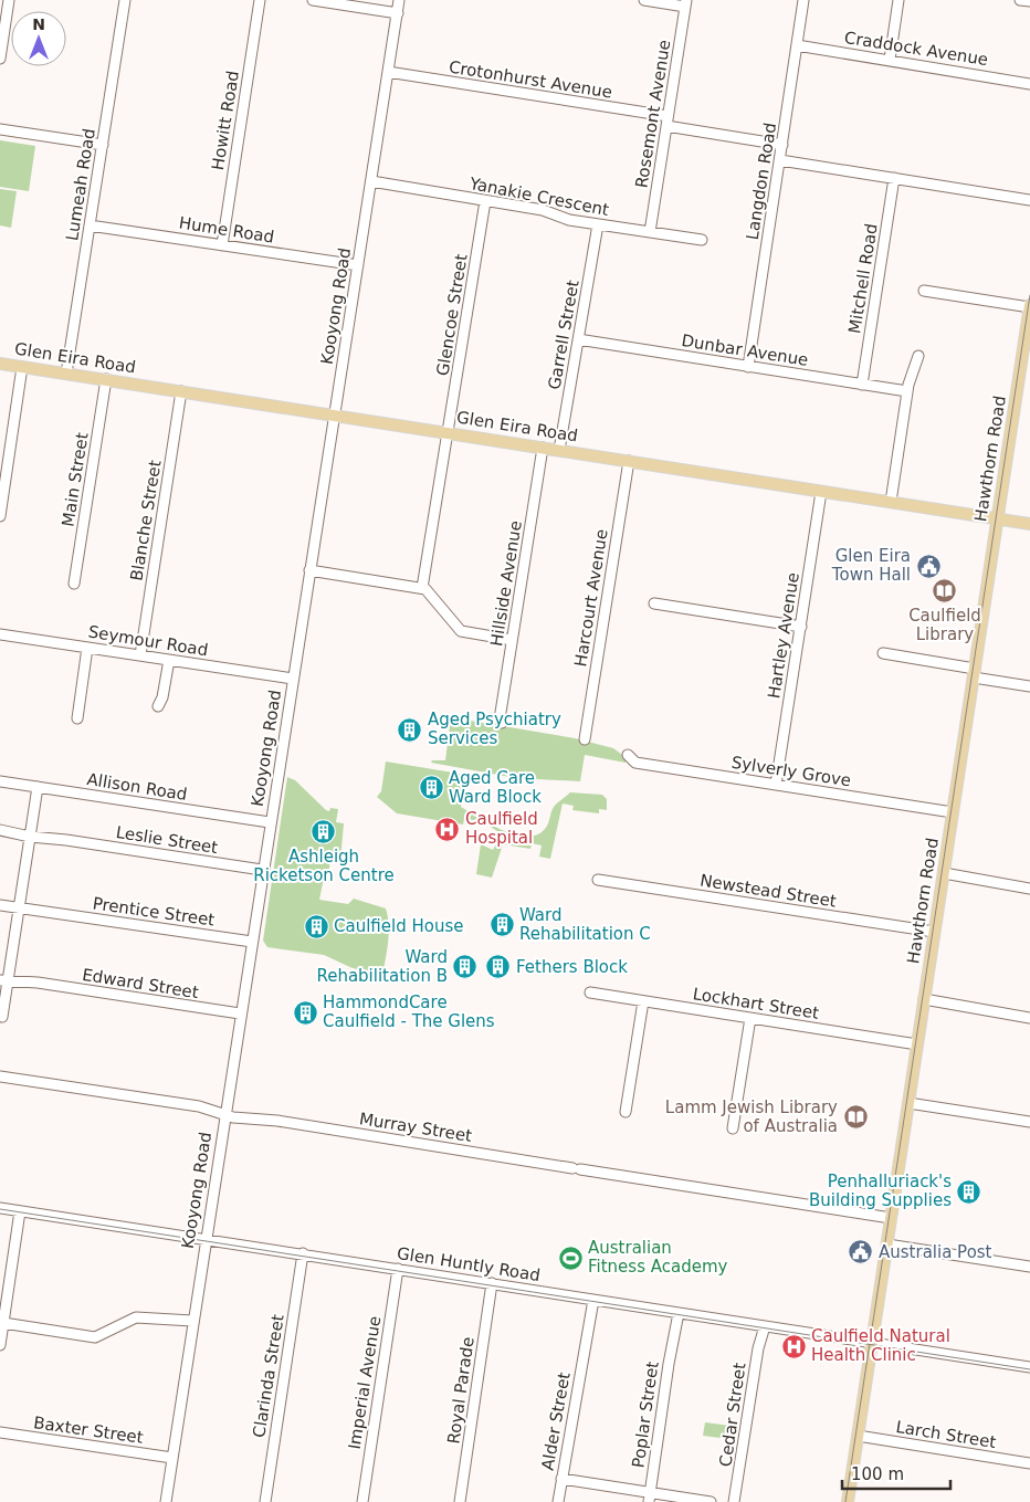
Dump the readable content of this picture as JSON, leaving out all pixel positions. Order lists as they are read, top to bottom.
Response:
{
  "streets": {
    "main road": ["Glen Eira Road", "Hawthorn Road"],
    "street": [
      "Craddock Avenue",
      "Crotonhurst Avenue",
      "Rosemont Avenue",
      "Howitt Road",
      "Langdon Road",
      "Lumeah Road",
      "Yanakie Crescent",
      "Hume Road",
      "Mitchell Road",
      "Kooyong Road",
      "Glencoe Street",
      "Garrell Street",
      "Dunbar Avenue",
      "Main Street",
      "Blanche Street",
      "Hillside Avenue",
      "Harcourt Avenue",
      "Hartley Avenue",
      "Seymour Road",
      "Sylverly Grove",
      "Allison Road",
      "Leslie Street",
      "Newstead Street",
      "Prentice Street",
      "Edward Street",
      "Lockhart Street",
      "Murray Street",
      "Glen Huntly Road",
      "Clarinda Street",
      "Imperial Avenue",
      "Royal Parade",
      "Poplar Street",
      "Cedar Street",
      "Alder Street",
      "Baxter Street",
      "Larch Street"
    ]
  },
  "crossings": [
    ["Craddock Avenue", "Langdon Road"],
    ["Crotonhurst Avenue", "Rosemont Avenue"],
    ["Crotonhurst Avenue", "Langdon Road"],
    ["Crotonhurst Avenue", "Kooyong Road"],
    ["Rosemont Avenue", "Yanakie Crescent"],
    ["Howitt Road", "Hume Road"],
    ["Langdon Road", "Dunbar Avenue"],
    ["Lumeah Road", "Hume Road"],
    ["Lumeah Road", "Glen Eira Road"],
    ["Yanakie Crescent", "Kooyong Road"],
    ["Yanakie Crescent", "Glencoe Street"],
    ["Yanakie Crescent", "Garrell Street"],
    ["Hume Road", "Kooyong Road"],
    ["Mitchell Road", "Dunbar Avenue"],
    ["Kooyong Road", "Glen Eira Road"],
    ["Kooyong Road", "Seymour Road"],
    ["Kooyong Road", "Allison Road"],
    ["Kooyong Road", "Leslie Street"],
    ["Kooyong Road", "Prentice Street"],
    ["Kooyong Road", "Edward Street"],
    ["Kooyong Road", "Murray Street"],
    ["Kooyong Road", "Glen Huntly Road"],
    ["Kooyong Road", "Baxter Street"],
    ["Glencoe Street", "Glen Eira Road"],
    ["Garrell Street", "Dunbar Avenue"],
    ["Garrell Street", "Glen Eira Road"],
    ["Glen Eira Road", "Hawthorn Road"],
    ["Glen Eira Road", "Main Street"],
    ["Glen Eira Road", "Blanche Street"],
    ["Glen Eira Road", "Hillside Avenue"],
    ["Glen Eira Road", "Harcourt Avenue"],
    ["Glen Eira Road", "Hartley Avenue"],
    ["Hawthorn Road", "Sylverly Grove"],
    ["Hawthorn Road", "Newstead Street"],
    ["Hawthorn Road", "Lockhart Street"],
    ["Hawthorn Road", "Murray Street"],
    ["Hawthorn Road", "Glen Huntly Road"],
    ["Hawthorn Road", "Larch Street"],
    ["Blanche Street", "Seymour Road"],
    ["Hartley Avenue", "Sylverly Grove"],
    ["Glen Huntly Road", "Clarinda Street"],
    ["Glen Huntly Road", "Imperial Avenue"],
    ["Glen Huntly Road", "Royal Parade"],
    ["Glen Huntly Road", "Poplar Street"],
    ["Glen Huntly Road", "Cedar Street"],
    ["Glen Huntly Road", "Alder Street"]
  ],
  "places": {
    "public building": ["Glen Eira Town Hall", "Australia Post"],
    "library": ["Caulfield Library", "Lamm Jewish Library of Australia"],
    "building": [
      "Aged Psychiatry Services",
      "Aged Care Ward Block",
      "Ashleigh Ricketson Centre",
      "Ward Rehabilitation C",
      "Caulfield House",
      "Ward Rehabilitation B",
      "Fethers Block",
      "HammondCare Caulfield - The Glens",
      "Penhalluriack's Building Supplies"
    ],
    "hospital": ["Caulfield Hospital", "Caulfield Natural Health Clinic"],
    "sports": ["Australian Fitness Academy"]
  },
  "scale_bar": "100 m",
  "north": "top"
}
